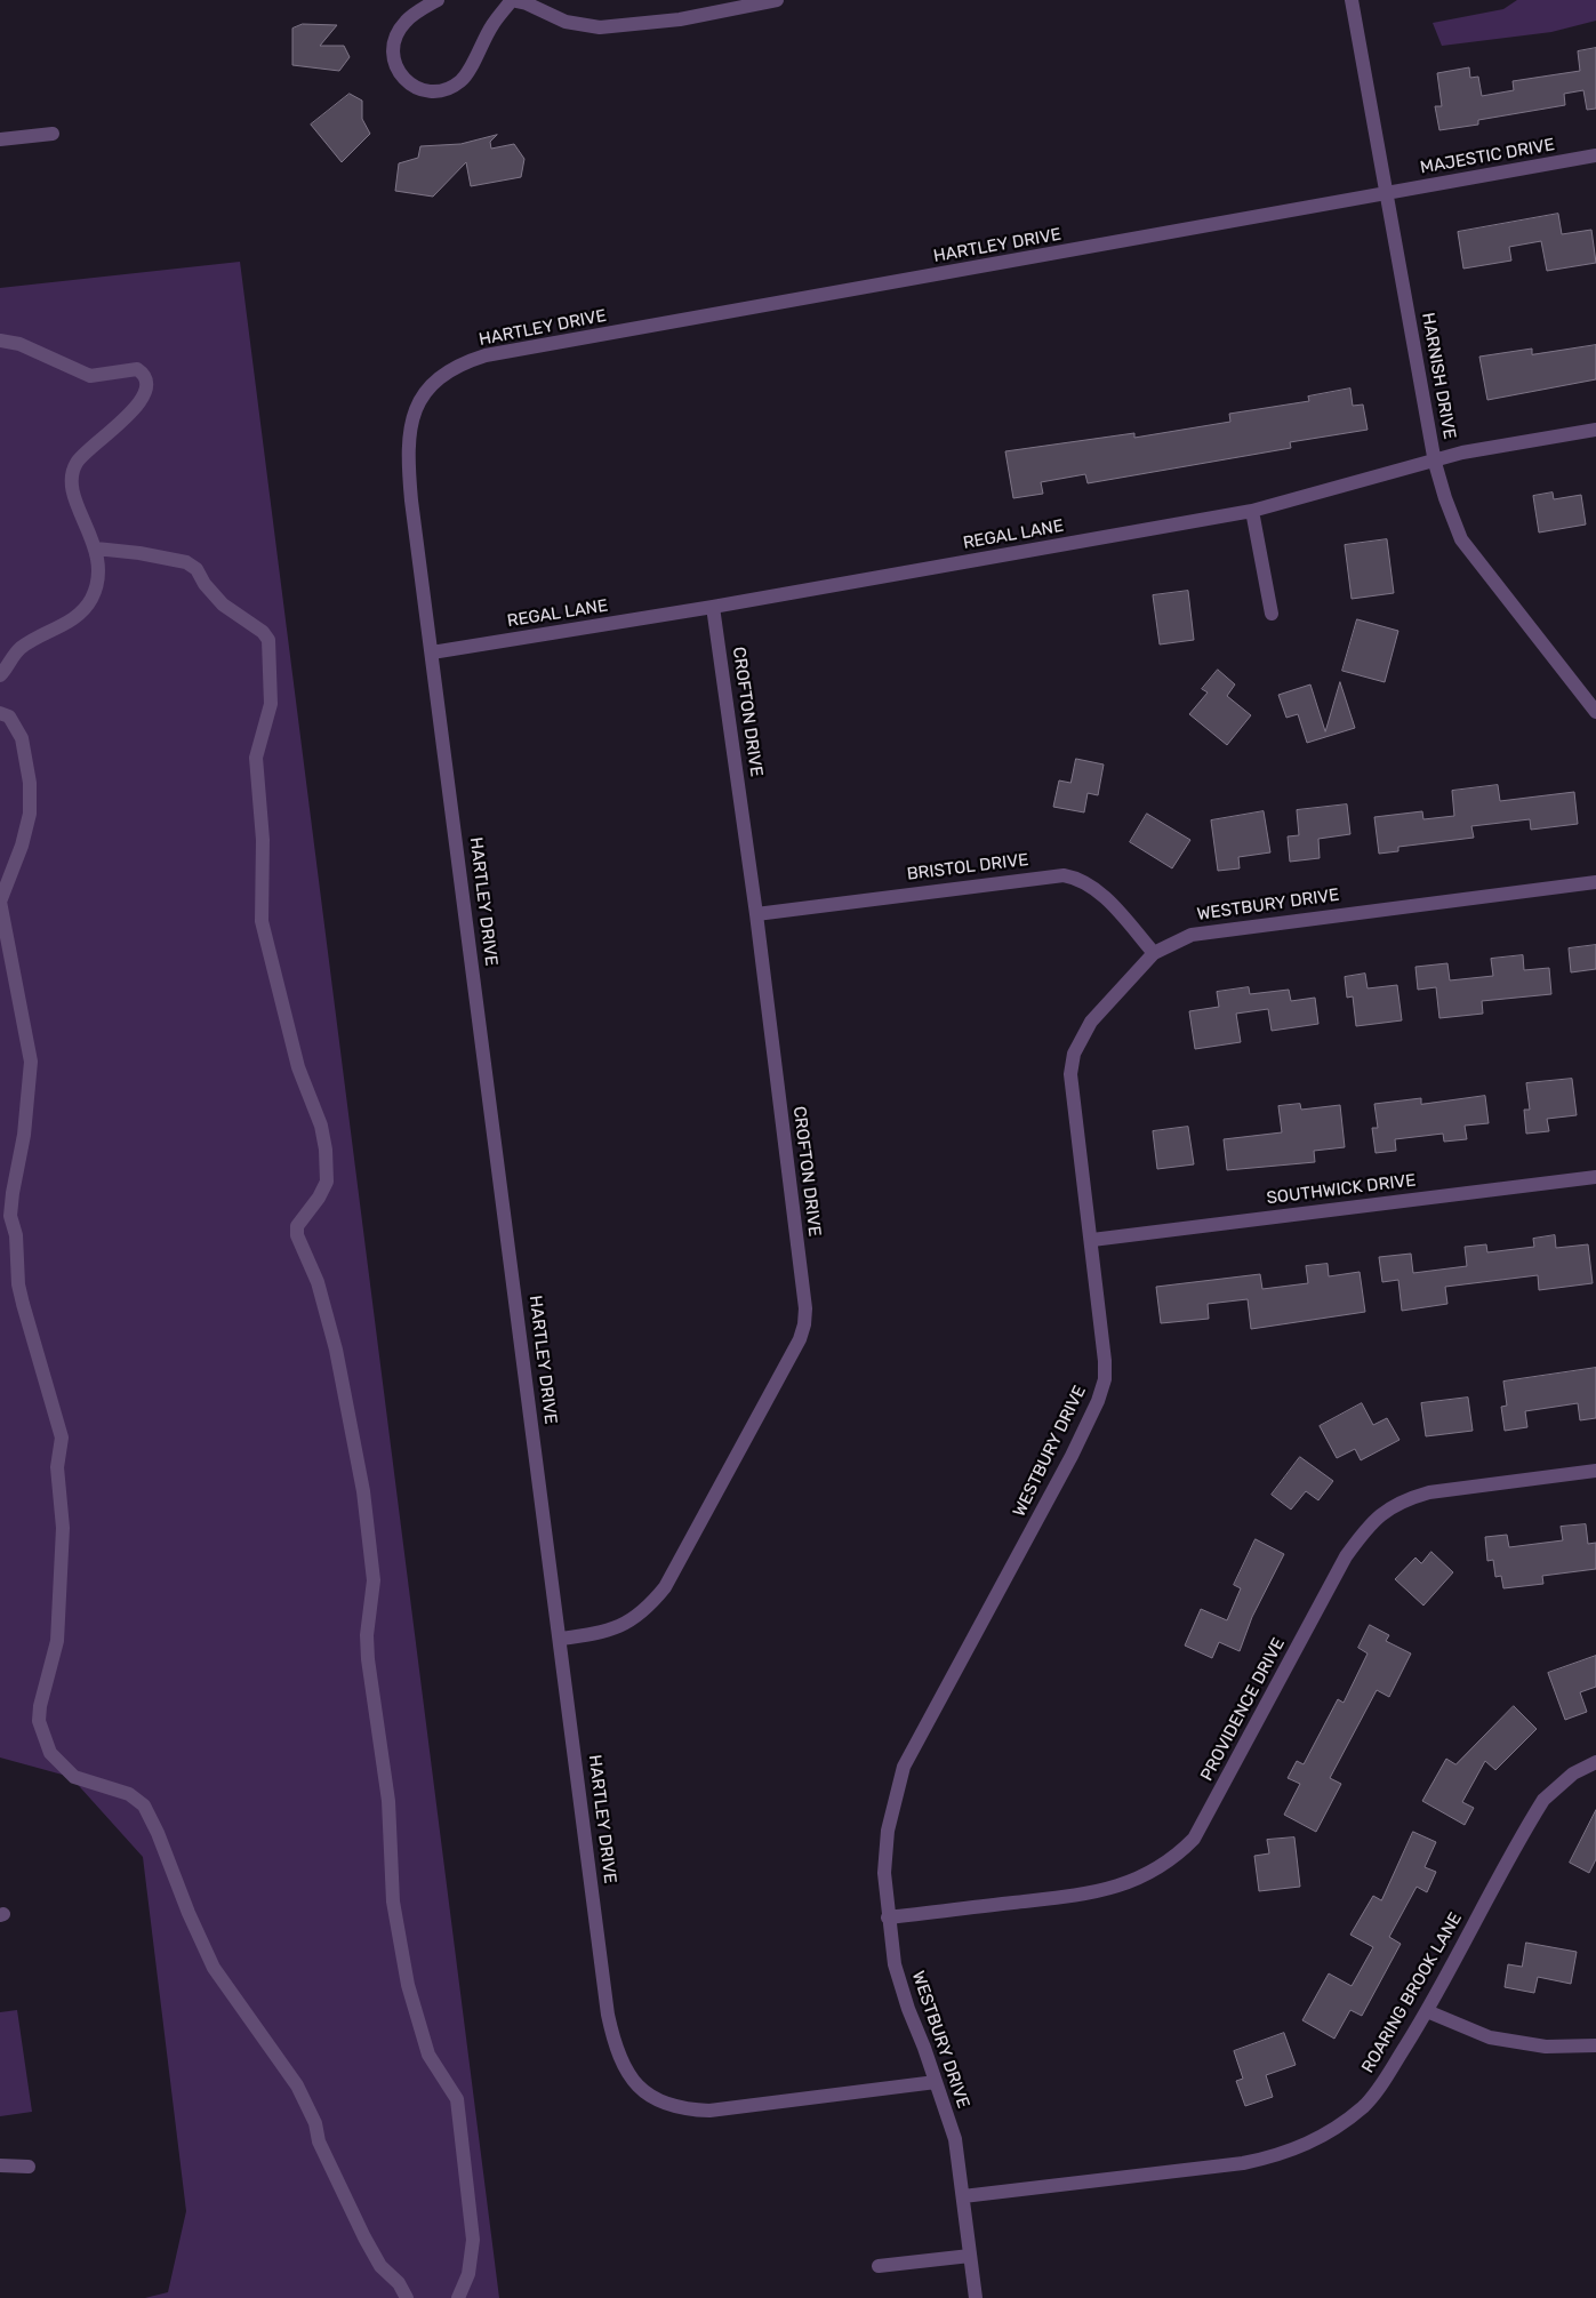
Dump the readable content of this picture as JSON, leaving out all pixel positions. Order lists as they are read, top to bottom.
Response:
{
  "streets": {
    "street": [
      "MAJESTIC DRIVE",
      "HARTLEY DRIVE",
      "HARNISH DRIVE",
      "REGAL LANE",
      "CROFTON DRIVE",
      "BRISTOL DRIVE",
      "WESTBURY DRIVE",
      "SOUTHWICK DRIVE",
      "PROVIDENCE DRIVE",
      "ROARING BROOK LANE"
    ]
  },
  "crossings": [
    ["MAJESTIC DRIVE", "HARTLEY DRIVE"],
    ["MAJESTIC DRIVE", "HARNISH DRIVE"],
    ["HARTLEY DRIVE", "HARNISH DRIVE"],
    ["HARTLEY DRIVE", "REGAL LANE"],
    ["HARTLEY DRIVE", "CROFTON DRIVE"],
    ["HARTLEY DRIVE", "WESTBURY DRIVE"],
    ["HARNISH DRIVE", "REGAL LANE"],
    ["REGAL LANE", "CROFTON DRIVE"],
    ["CROFTON DRIVE", "BRISTOL DRIVE"],
    ["BRISTOL DRIVE", "WESTBURY DRIVE"],
    ["WESTBURY DRIVE", "SOUTHWICK DRIVE"],
    ["WESTBURY DRIVE", "PROVIDENCE DRIVE"],
    ["WESTBURY DRIVE", "ROARING BROOK LANE"]
  ]
}
